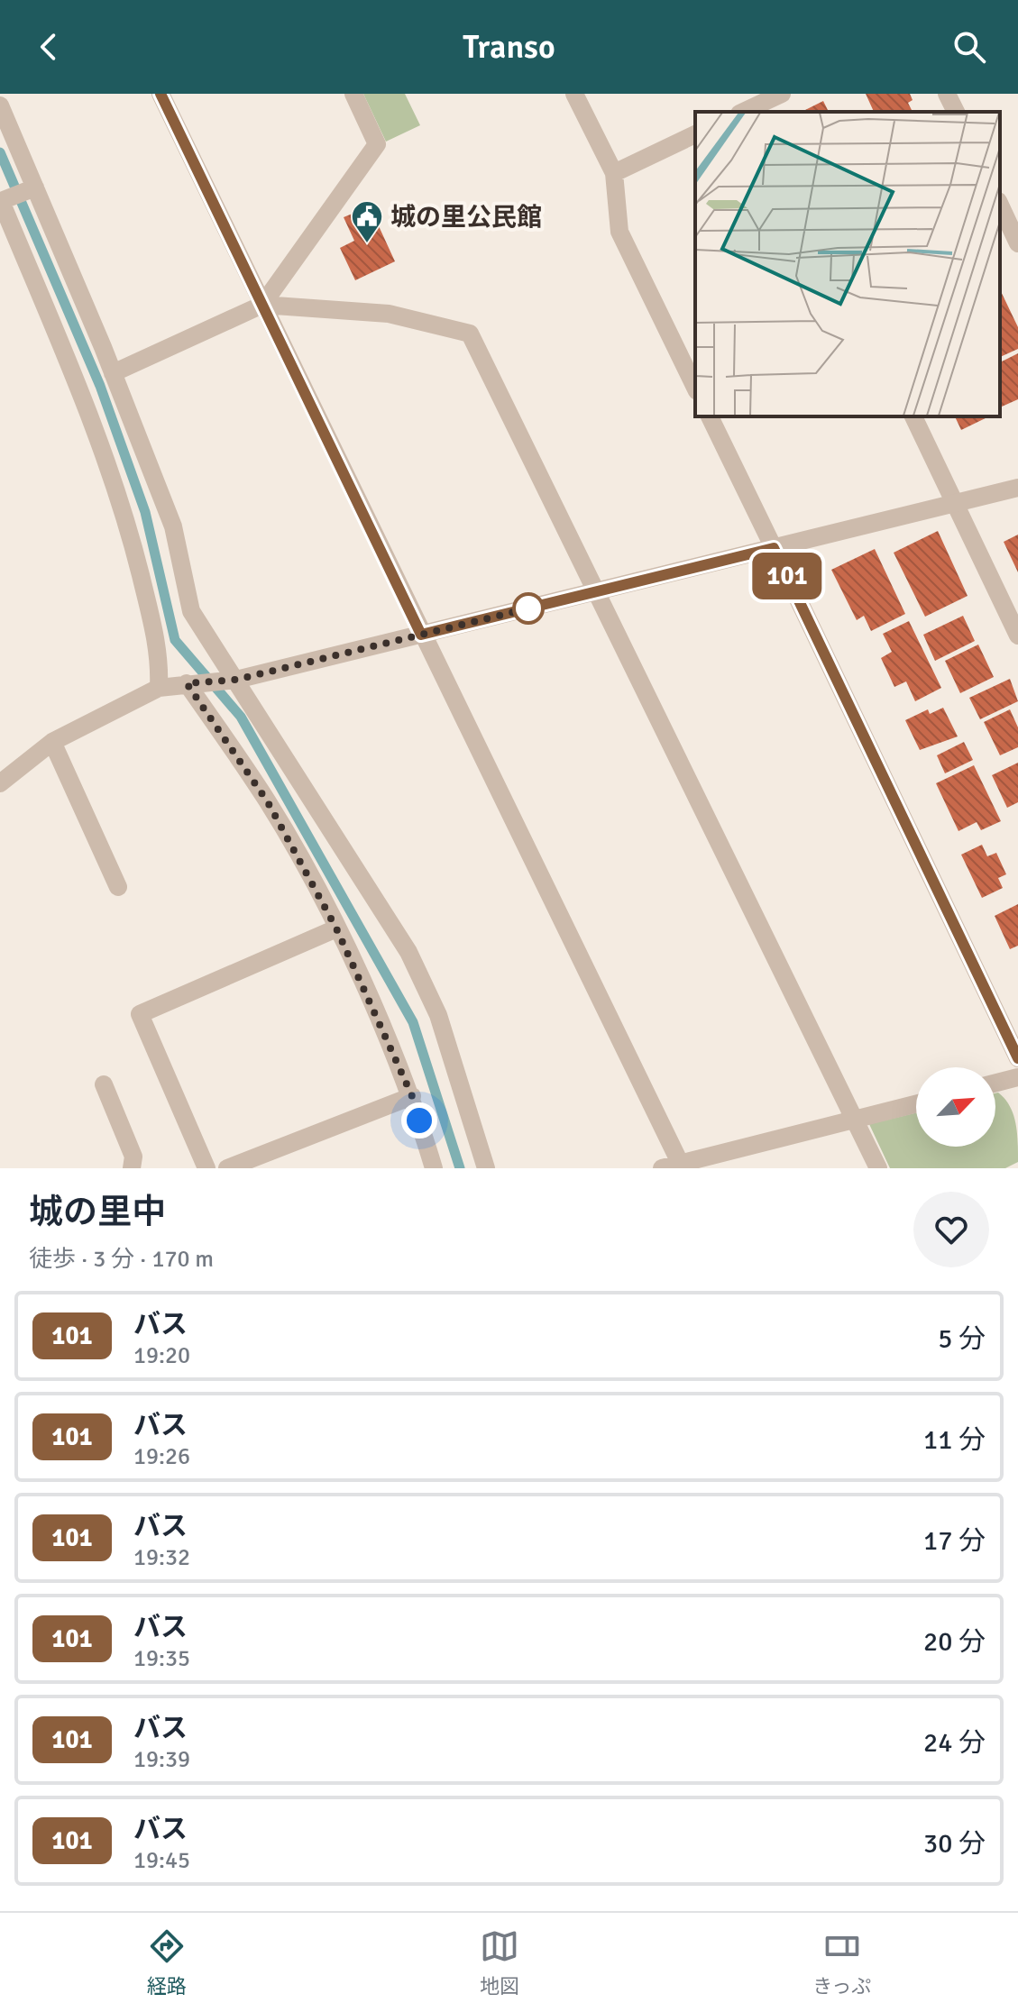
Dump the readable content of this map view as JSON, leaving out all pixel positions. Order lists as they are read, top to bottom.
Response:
{
  "places": {
    "public building": ["城の里公民館"]
  },
  "lines": ["bus line 101"],
  "north": "top right",
  "page": {
    "header": "Transo",
    "on_map": "101",
    "heading": ["城の里中", "徒歩 · 3 分 · 170 m"],
    "list": [
      {
        "mark": "101",
        "name": "バス",
        "note": "19:20",
        "value": "5 分"
      },
      {
        "mark": "101",
        "name": "バス",
        "note": "19:26",
        "value": "11 分"
      },
      {
        "mark": "101",
        "name": "バス",
        "note": "19:32",
        "value": "17 分"
      },
      {
        "mark": "101",
        "name": "バス",
        "note": "19:35",
        "value": "20 分"
      },
      {
        "mark": "101",
        "name": "バス",
        "note": "19:39",
        "value": "24 分"
      },
      {
        "mark": "101",
        "name": "バス",
        "note": "19:45",
        "value": "30 分"
      }
    ],
    "tabs": ["経路", "地図", "きっぷ"]
  }
}
